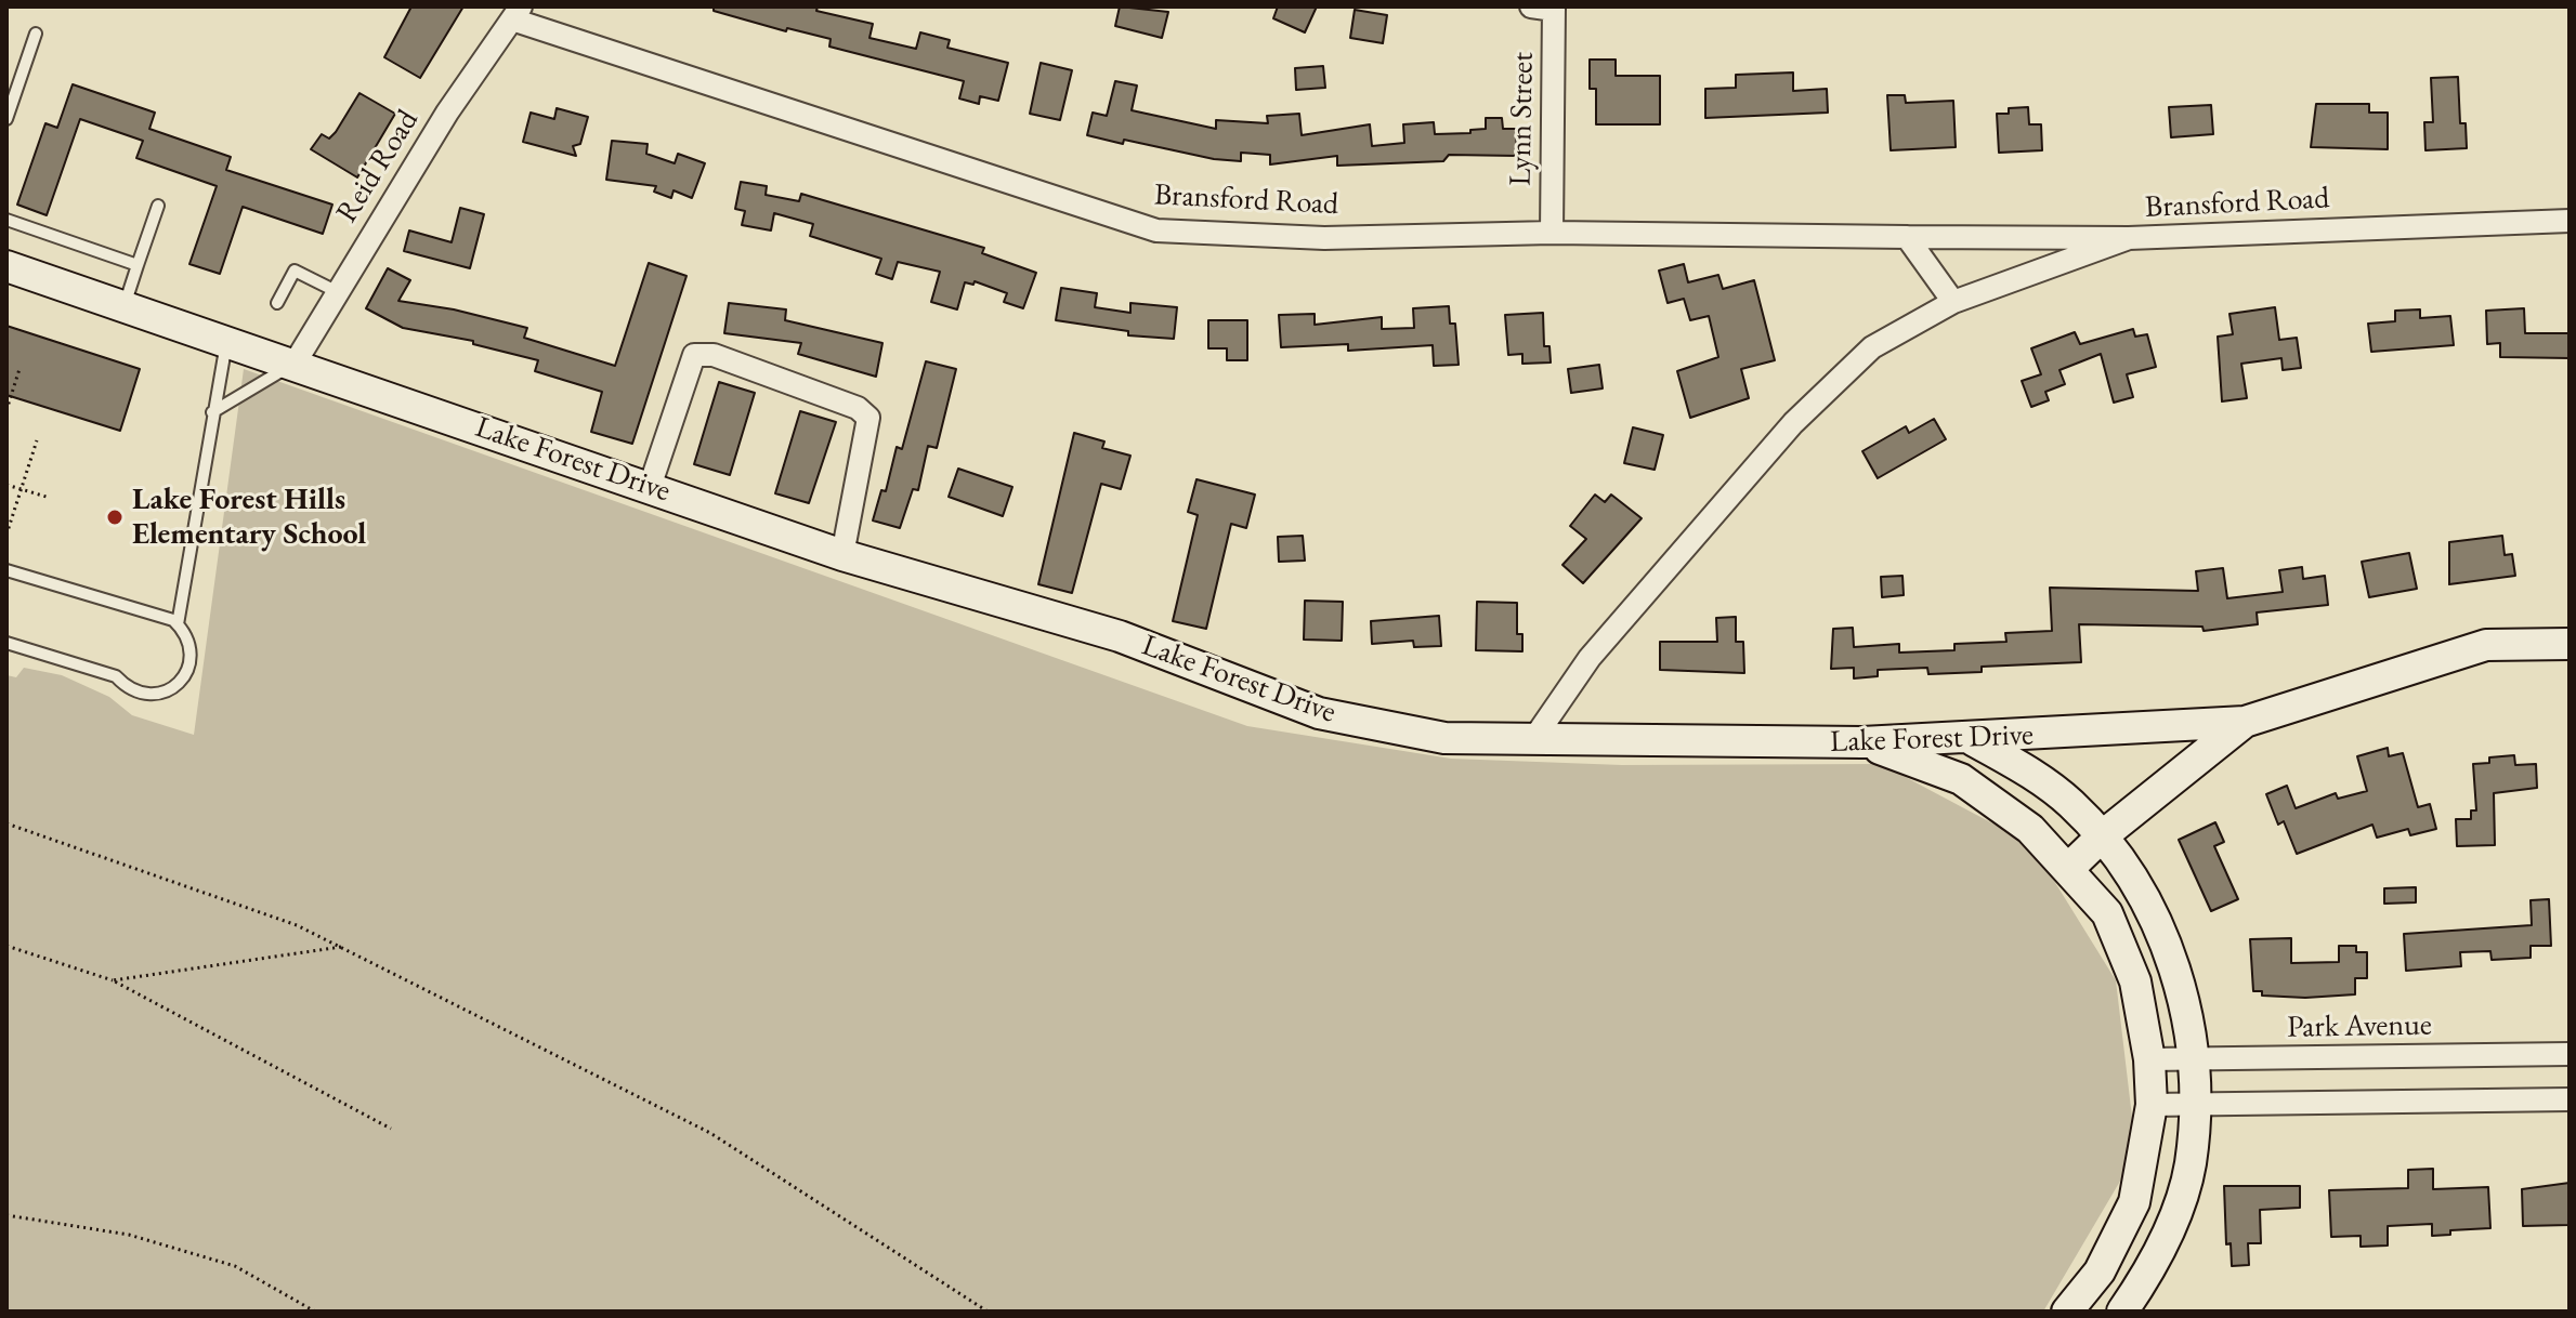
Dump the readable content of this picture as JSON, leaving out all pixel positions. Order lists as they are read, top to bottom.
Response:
{
  "streets": {
    "street": [
      "Lynn Street",
      "Reid Road",
      "Bransford Road",
      "Lake Forest Drive",
      "Park Avenue"
    ]
  },
  "crossings": [
    ["Lynn Street", "Bransford Road"],
    ["Reid Road", "Bransford Road"],
    ["Reid Road", "Lake Forest Drive"]
  ],
  "places": ["Lake Forest Hills Elementary School"]
}
